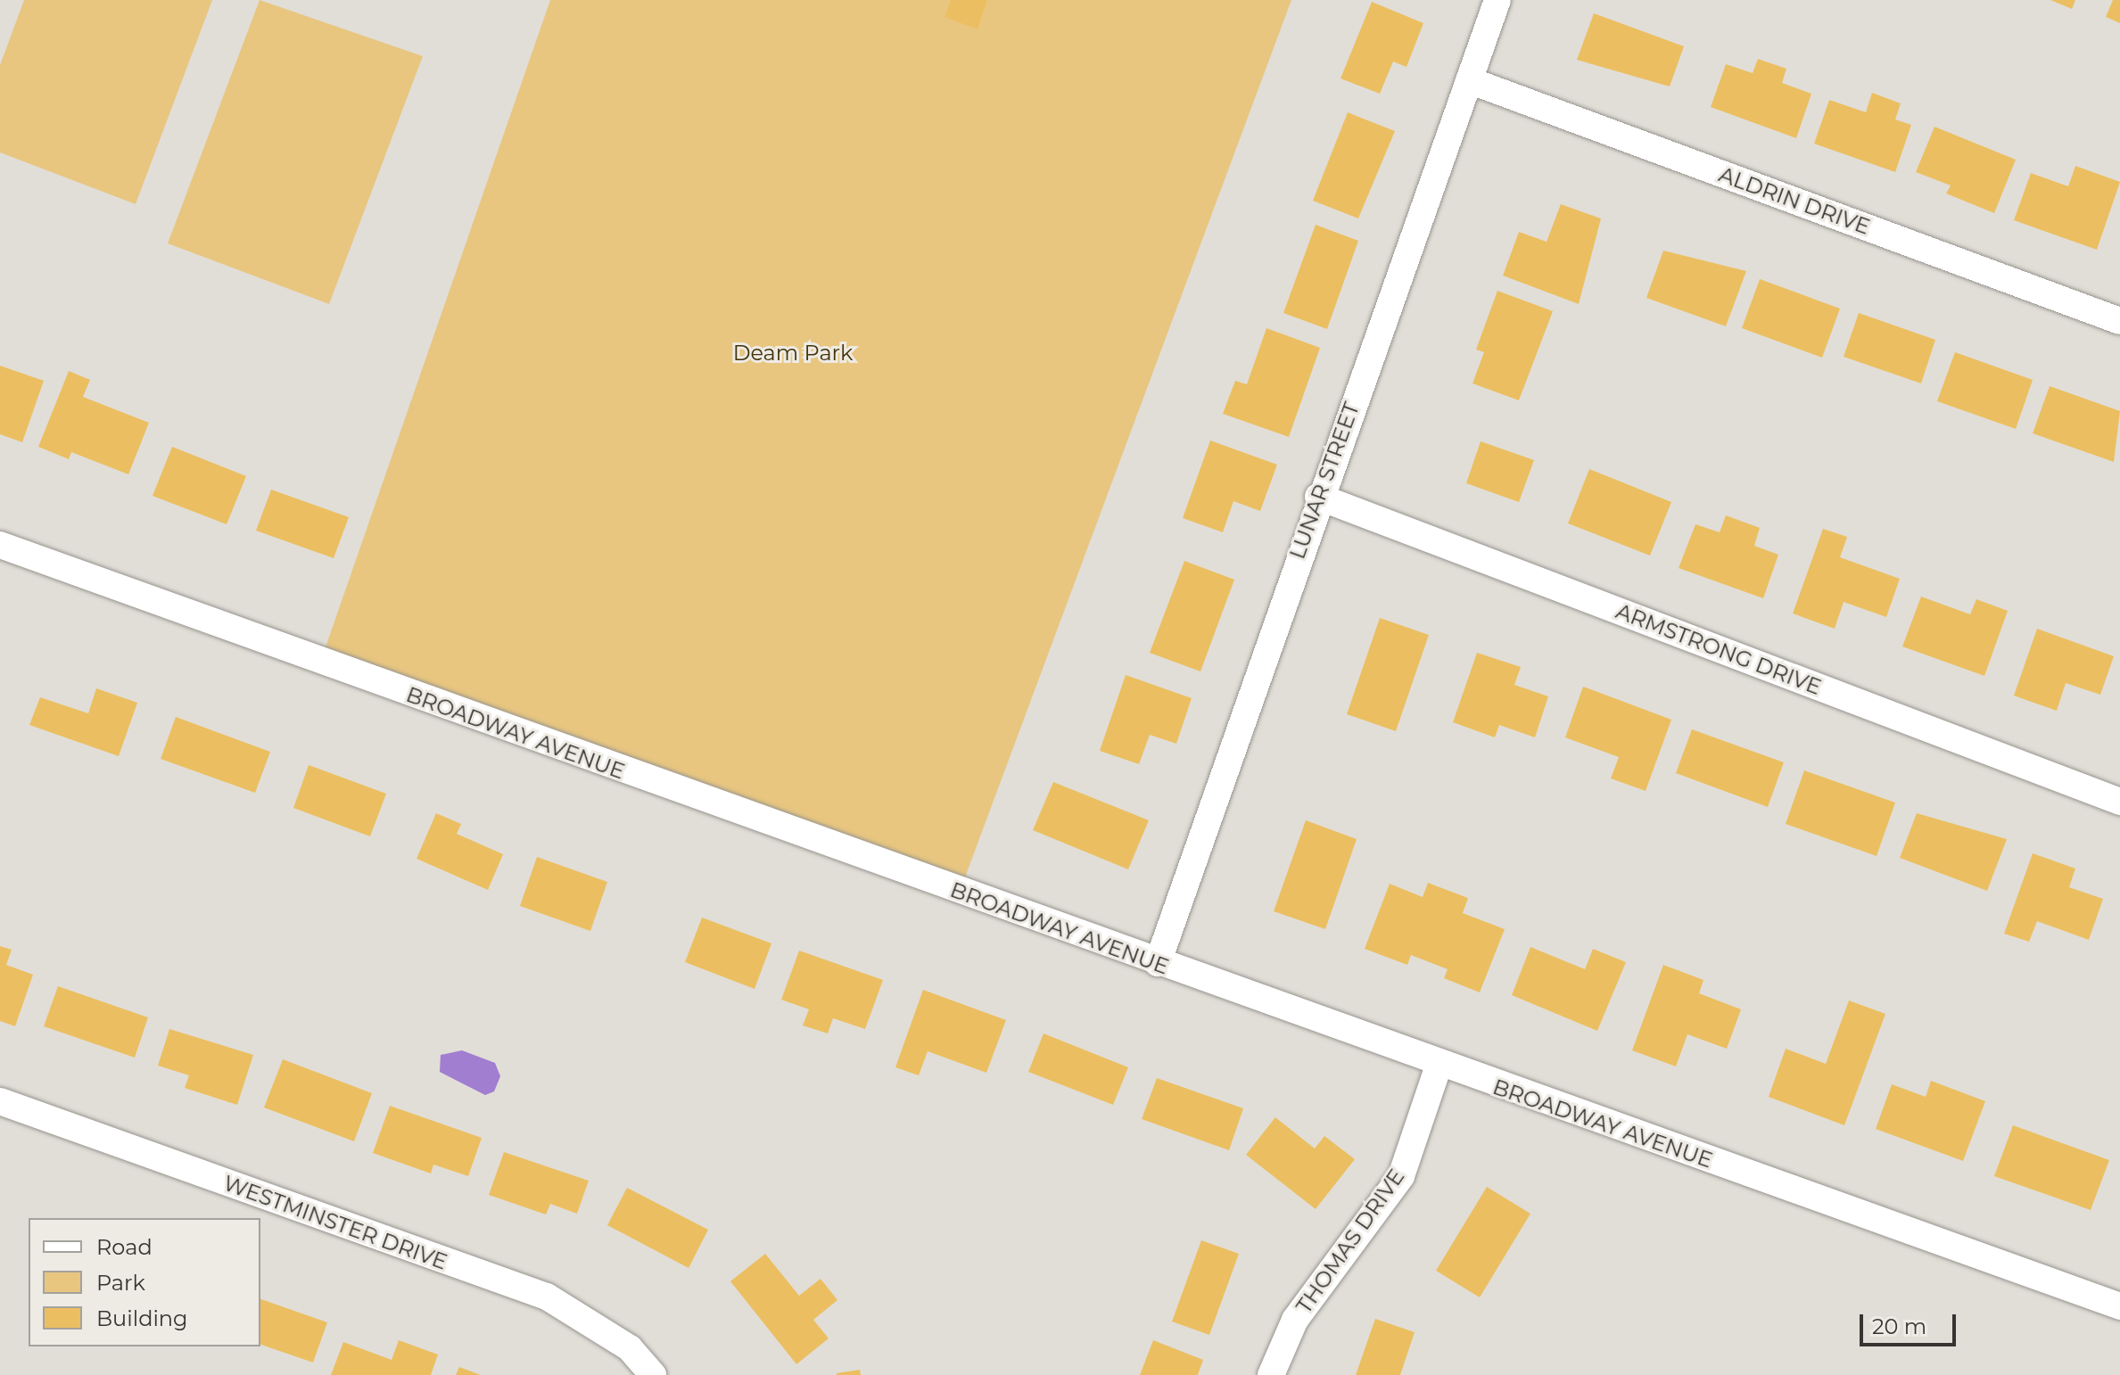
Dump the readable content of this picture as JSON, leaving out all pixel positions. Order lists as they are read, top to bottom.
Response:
{
  "streets": {
    "street": [
      "ALDRIN DRIVE",
      "LUNAR STREET",
      "ARMSTRONG DRIVE",
      "BROADWAY AVENUE",
      "WESTMINSTER DRIVE",
      "THOMAS DRIVE"
    ]
  },
  "crossings": [
    ["ALDRIN DRIVE", "LUNAR STREET"],
    ["LUNAR STREET", "ARMSTRONG DRIVE"],
    ["LUNAR STREET", "BROADWAY AVENUE"],
    ["BROADWAY AVENUE", "THOMAS DRIVE"]
  ],
  "parks": ["Deam Park"],
  "legend": ["Road", "Park", "Building"],
  "scale_bar": "20 m"
}
